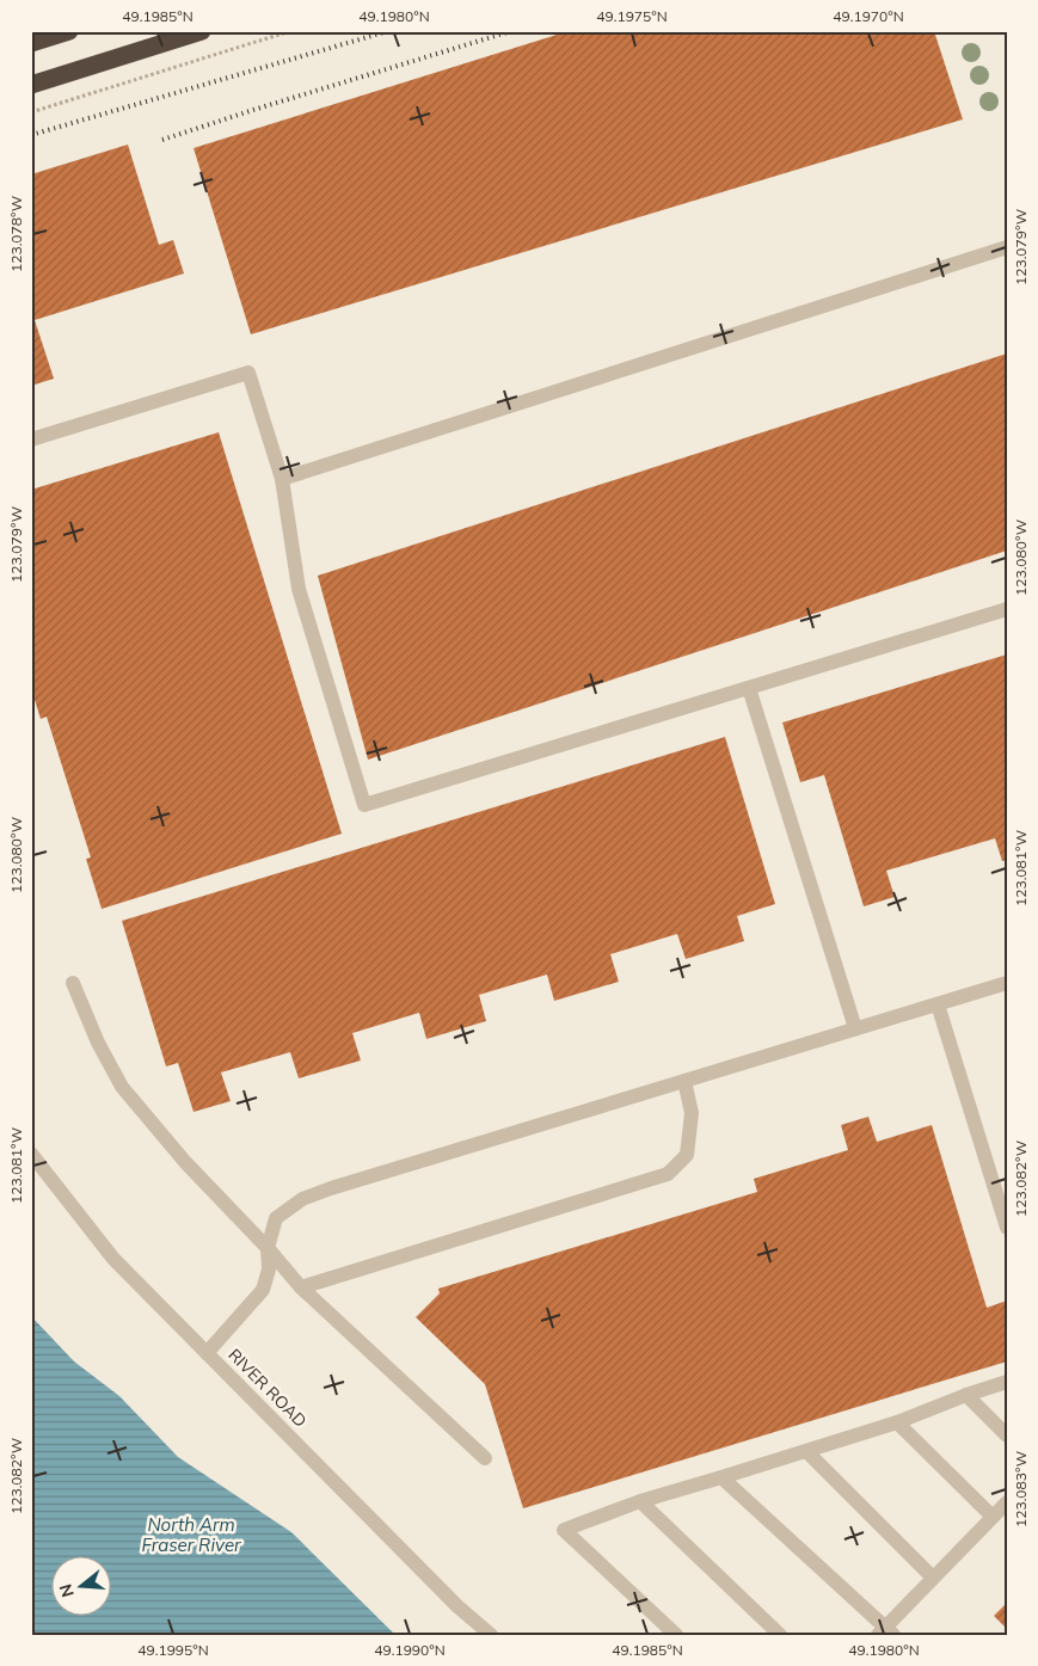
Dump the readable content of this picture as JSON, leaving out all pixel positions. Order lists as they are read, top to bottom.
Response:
{
  "streets": {
    "street": ["RIVER ROAD"]
  },
  "water": ["North Arm Fraser River"],
  "north": "left",
  "coordinates": [
    "49.1985°N",
    "49.1980°N",
    "49.1975°N",
    "49.1970°N",
    "123.078°W",
    "123.079°W",
    "123.080°W",
    "123.081°W",
    "123.082°W",
    "123.083°W",
    "49.1995°N",
    "49.1990°N"
  ]
}
